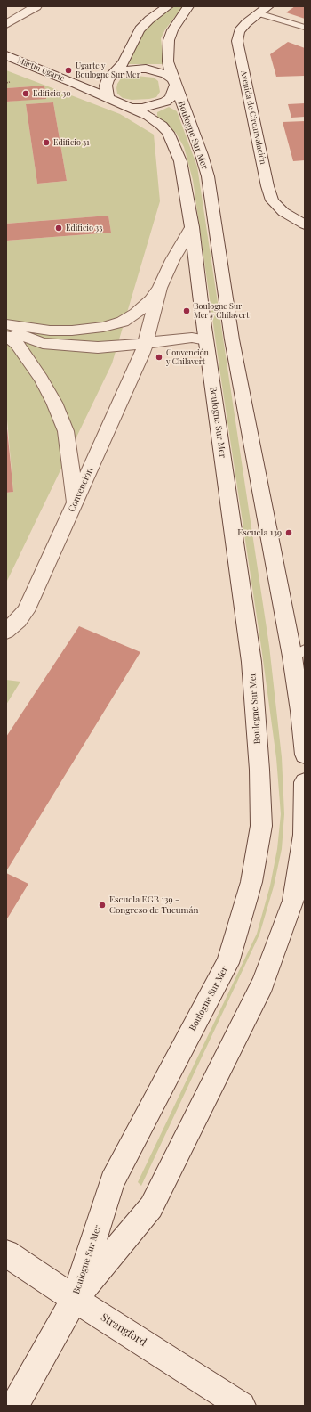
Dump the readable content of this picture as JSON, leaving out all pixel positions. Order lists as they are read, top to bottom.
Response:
{
  "streets": {
    "main road": [
      "Martín Ugarte",
      "Avenida de Circunvalación",
      "Boulogne Sur Mer",
      "Convención",
      "Strangford"
    ]
  },
  "crossings": [
    ["Martín Ugarte", "Boulogne Sur Mer"],
    ["Boulogne Sur Mer", "Strangford"]
  ],
  "places": [
    "Ugarte y Boulogne Sur Mer",
    "Edificio 30",
    "Edificio 31",
    "Edificio 33",
    "Boulogne Sur Mer y Chilavert",
    "Convención y Chilavert",
    "Escuela 139",
    "Escuela EGB 139 - Congreso de Tucumán"
  ]
}
